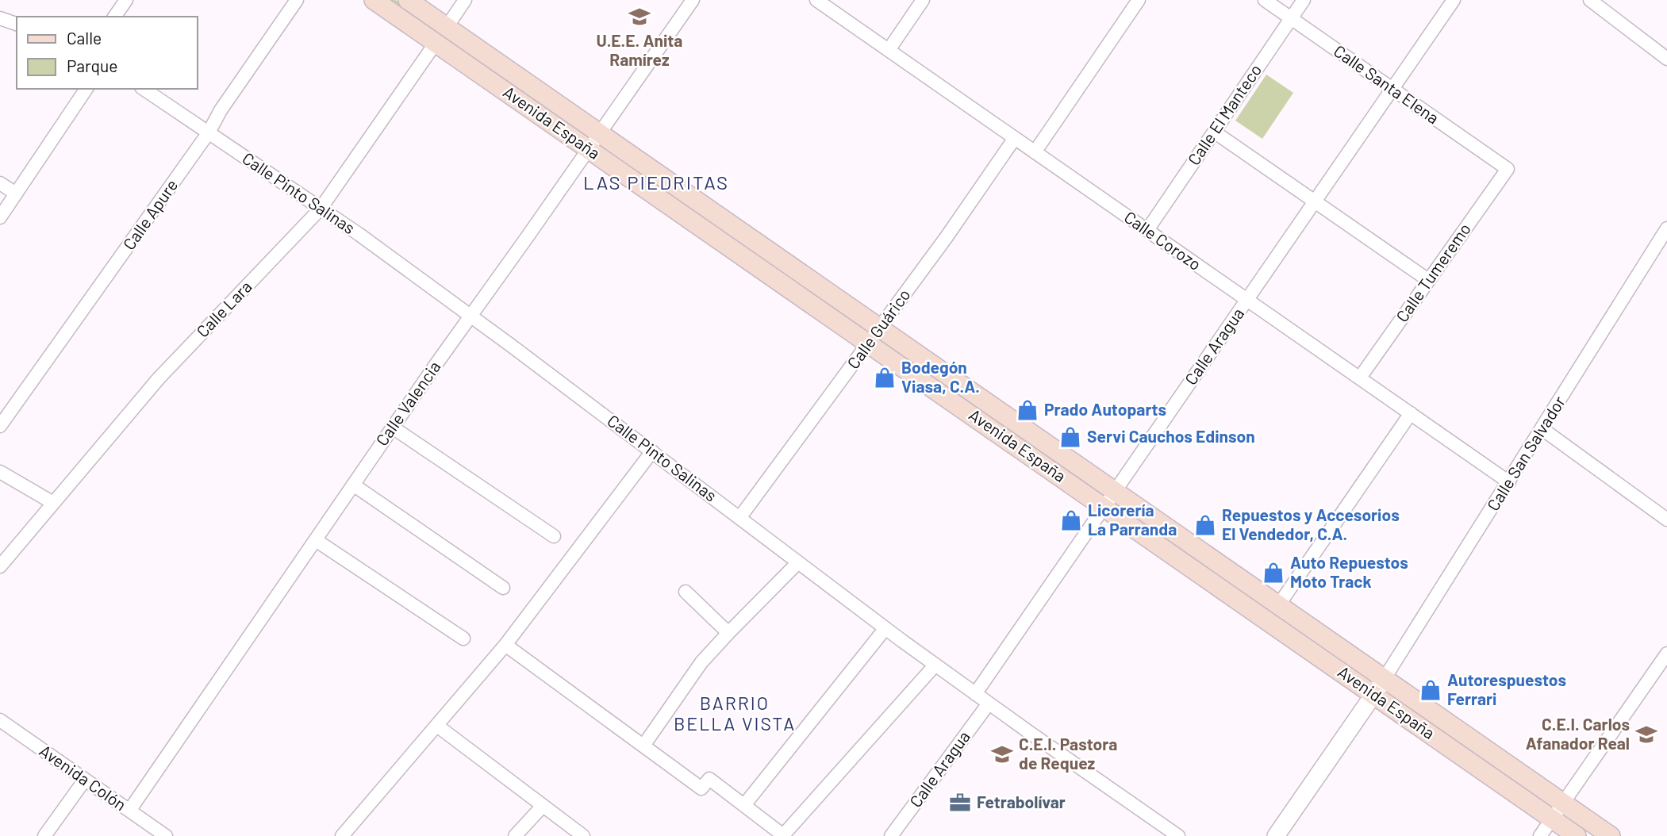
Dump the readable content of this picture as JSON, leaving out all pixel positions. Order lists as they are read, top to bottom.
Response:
{
  "streets": {
    "main road": ["Avenida España"],
    "street": [
      "Calle Santa Elena",
      "Calle El Manteco",
      "Calle Pinto Salinas",
      "Calle Apure",
      "Calle Corozo",
      "Calle Tumeremo",
      "Calle Lara",
      "Calle Guárico",
      "Calle Aragua",
      "Calle Valencia",
      "Calle San Salvador",
      "Avenida Colón"
    ]
  },
  "crossings": [
    ["Calle Santa Elena", "Calle El Manteco"],
    ["Calle Santa Elena", "Calle Tumeremo"],
    ["Calle Santa Elena", "Calle Aragua"],
    ["Calle El Manteco", "Calle Corozo"],
    ["Avenida España", "Calle Lara"],
    ["Avenida España", "Calle Guárico"],
    ["Avenida España", "Calle Aragua"],
    ["Avenida España", "Calle Valencia"],
    ["Avenida España", "Calle San Salvador"],
    ["Calle Pinto Salinas", "Calle Apure"],
    ["Calle Pinto Salinas", "Calle Lara"],
    ["Calle Pinto Salinas", "Calle Guárico"],
    ["Calle Pinto Salinas", "Calle Aragua"],
    ["Calle Pinto Salinas", "Calle Valencia"],
    ["Calle Corozo", "Calle Tumeremo"],
    ["Calle Corozo", "Calle Guárico"],
    ["Calle Corozo", "Calle Aragua"],
    ["Calle Corozo", "Calle San Salvador"],
    ["Calle Valencia", "Avenida Colón"]
  ],
  "districts": ["LAS PIEDRITAS", "BARRIO BELLA VISTA"],
  "places": {
    "school or university": ["U.E.E. Anita Ramírez", "C.E.I. Carlos Afanador Real", "C.E.I. Pastora de Requez"],
    "shop": [
      "Bodegón Viasa, C.A.",
      "Prado Autoparts",
      "Servi Cauchos Edinson",
      "Licorería La Parranda",
      "Repuestos y Accesorios El Vendedor, C.A.",
      "Auto Repuestos Moto Track",
      "Autorespuestos Ferrari"
    ],
    "office": ["Fetrabolívar"]
  },
  "legend": ["Calle", "Parque"]
}
